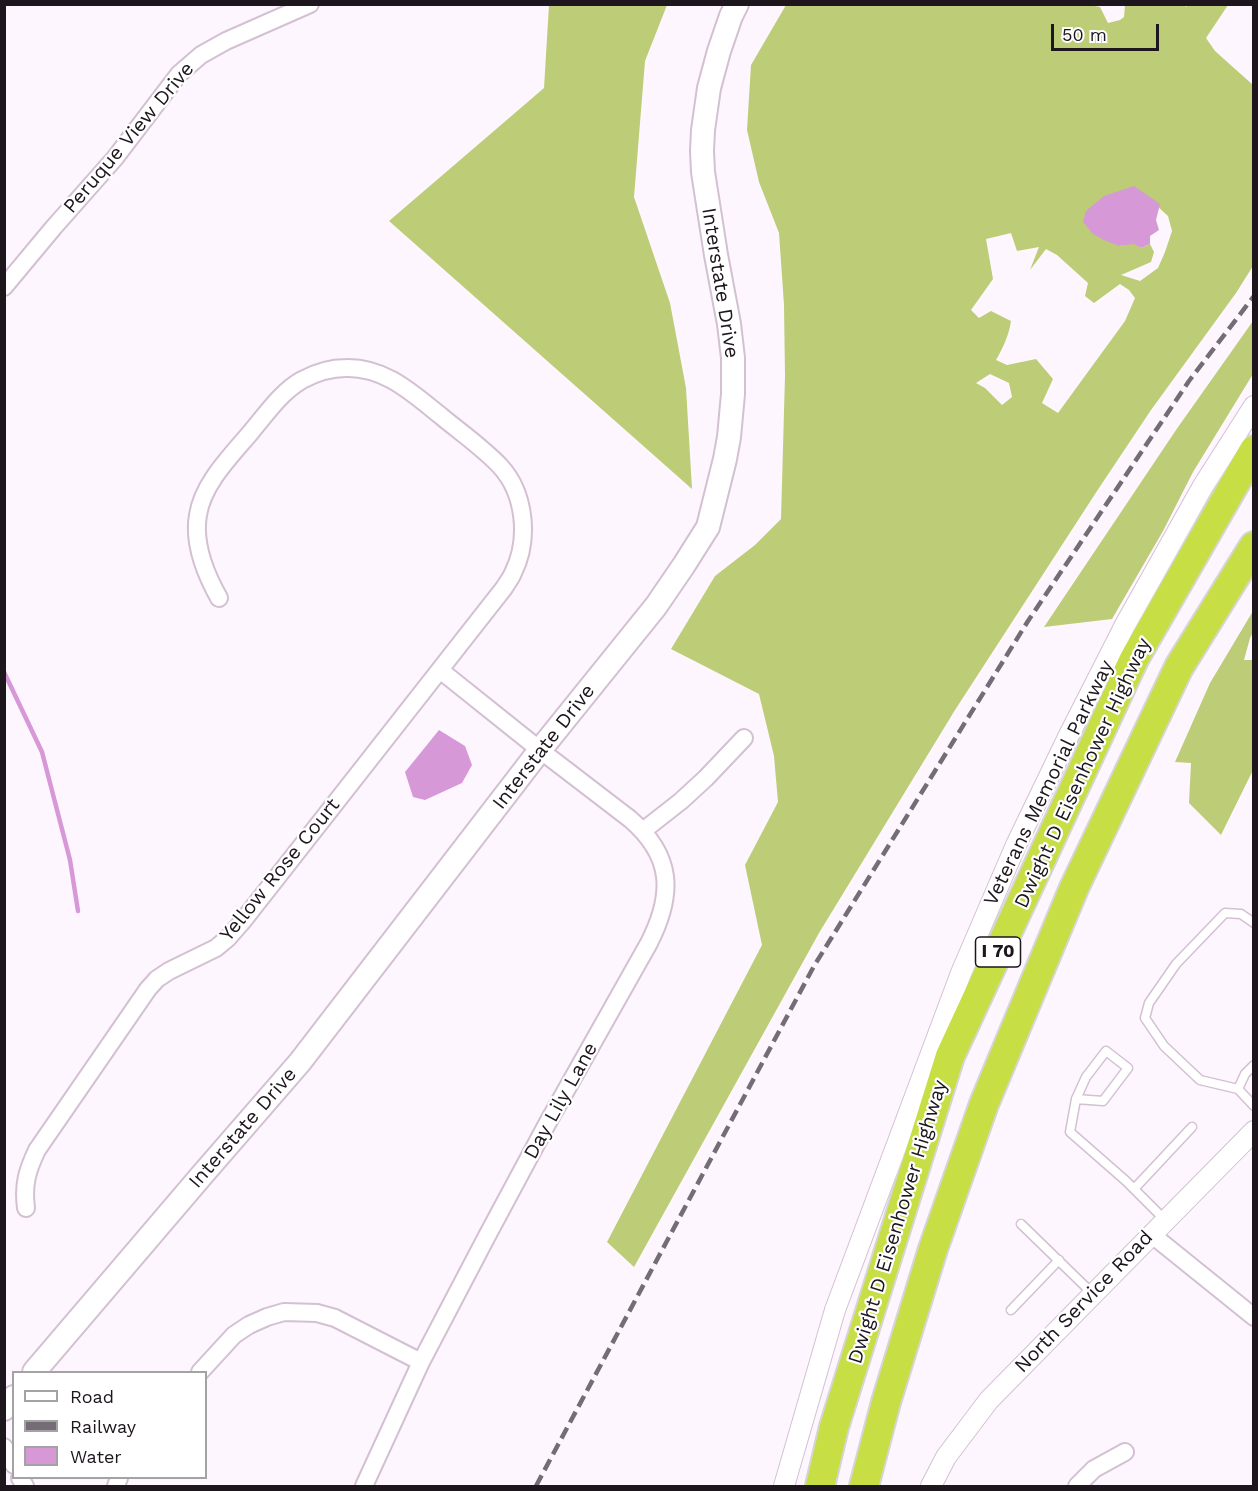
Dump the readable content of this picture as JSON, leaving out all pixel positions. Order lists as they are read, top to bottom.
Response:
{
  "streets": {
    "highway": ["Dwight D Eisenhower Highway", "I 70"],
    "main road": ["Interstate Drive"],
    "street": [
      "Peruque View Drive",
      "Veterans Memorial Parkway",
      "Yellow Rose Court",
      "Day Lily Lane",
      "North Service Road"
    ]
  },
  "crossings": [
    ["Interstate Drive", "Day Lily Lane"],
    ["Yellow Rose Court", "Day Lily Lane"]
  ],
  "legend": ["Road", "Railway", "Water"],
  "scale_bar": "50 m"
}
